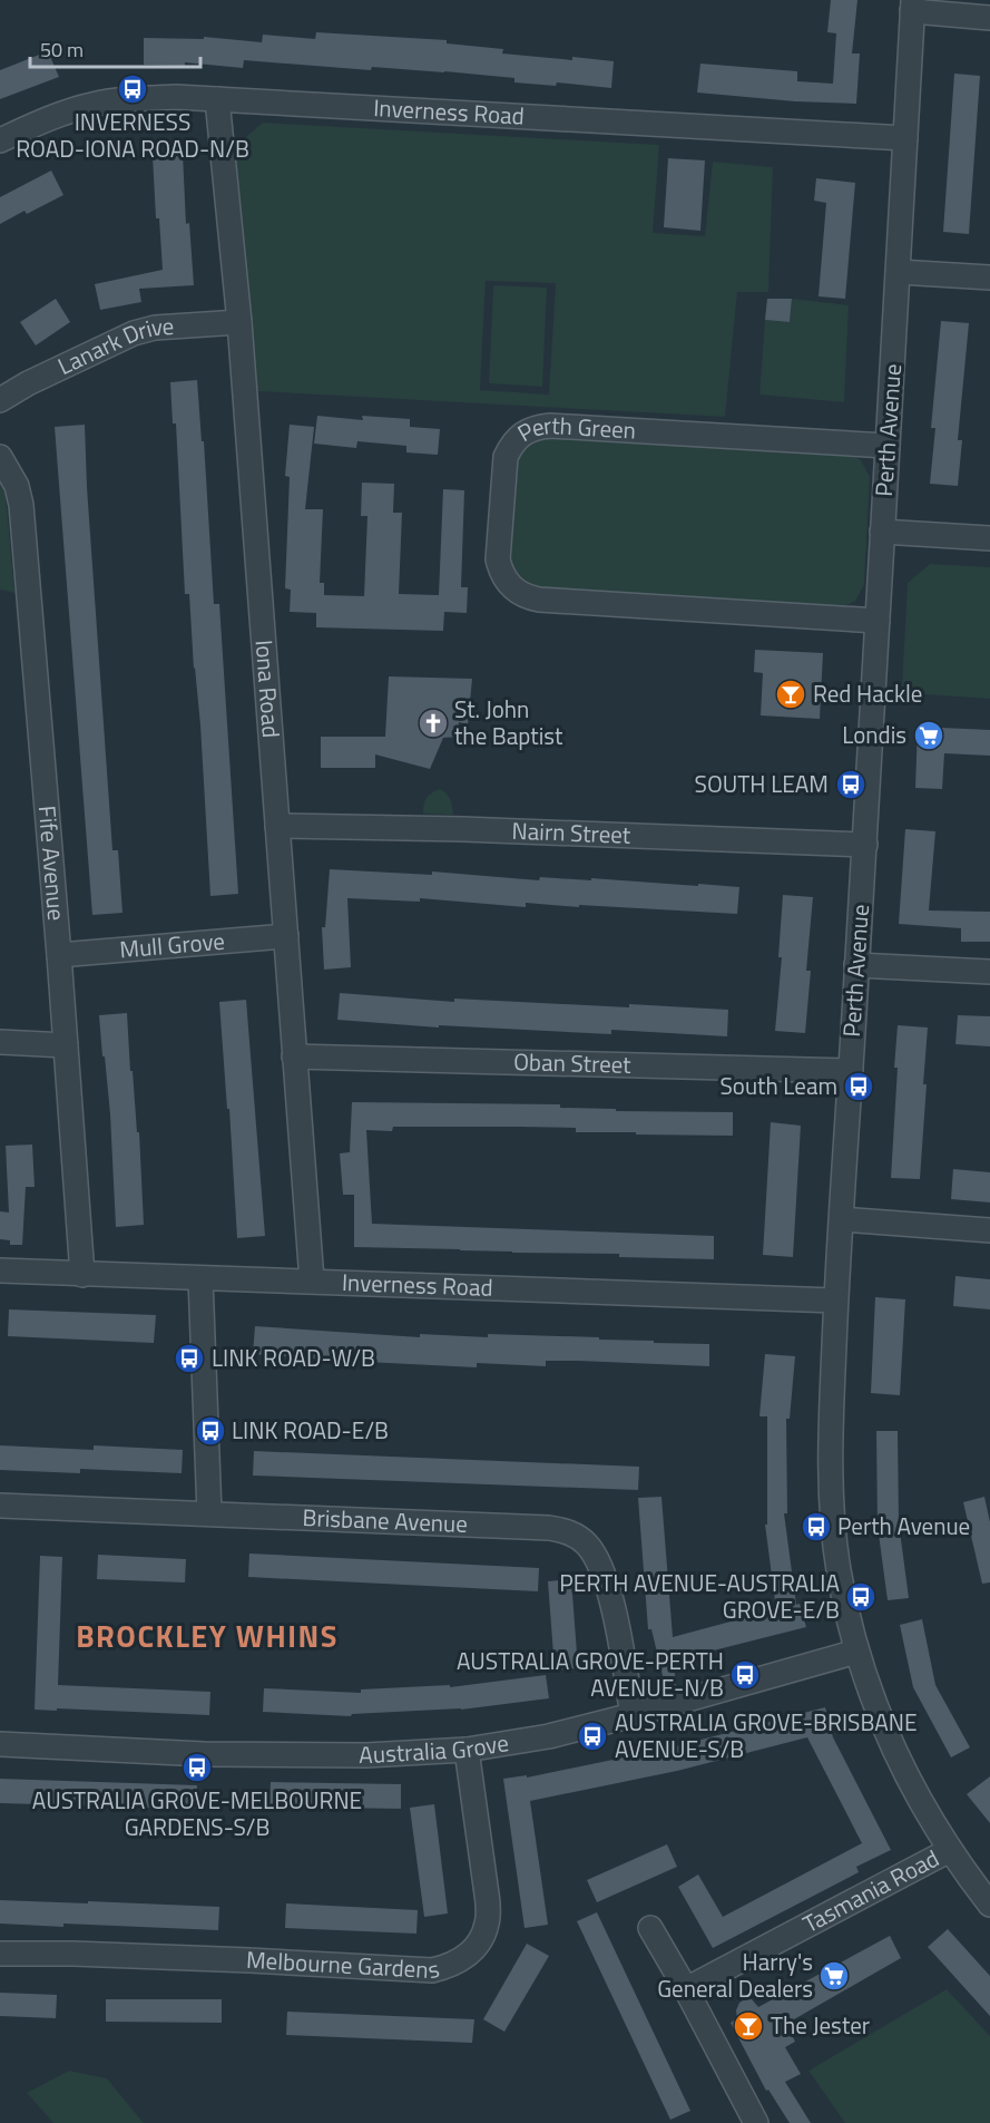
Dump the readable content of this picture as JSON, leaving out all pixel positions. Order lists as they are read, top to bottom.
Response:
{
  "streets": {
    "street": [
      "Inverness Road",
      "Lanark Drive",
      "Perth Avenue",
      "Perth Green",
      "Iona Road",
      "Nairn Street",
      "Fife Avenue",
      "Mull Grove",
      "Oban Street",
      "Brisbane Avenue",
      "Australia Grove",
      "Tasmania Road",
      "Melbourne Gardens"
    ]
  },
  "crossings": [
    ["Inverness Road", "Perth Avenue"],
    ["Inverness Road", "Iona Road"],
    ["Inverness Road", "Fife Avenue"],
    ["Lanark Drive", "Iona Road"],
    ["Perth Avenue", "Perth Green"],
    ["Perth Avenue", "Nairn Street"],
    ["Perth Avenue", "Oban Street"],
    ["Perth Avenue", "Australia Grove"],
    ["Perth Avenue", "Tasmania Road"],
    ["Iona Road", "Nairn Street"],
    ["Iona Road", "Mull Grove"],
    ["Iona Road", "Oban Street"],
    ["Fife Avenue", "Mull Grove"],
    ["Brisbane Avenue", "Australia Grove"],
    ["Australia Grove", "Melbourne Gardens"]
  ],
  "districts": ["BROCKLEY WHINS"],
  "places": {
    "bus stop": [
      "INVERNESS ROAD-IONA ROAD-N/B",
      "SOUTH LEAM",
      "South Leam",
      "LINK ROAD-W/B",
      "LINK ROAD-E/B",
      "Perth Avenue",
      "PERTH AVENUE-AUSTRALIA GROVE-E/B",
      "AUSTRALIA GROVE-PERTH AVENUE-N/B",
      "AUSTRALIA GROVE-BRISBANE AVENUE-S/B",
      "AUSTRALIA GROVE-MELBOURNE GARDENS-S/B"
    ],
    "bar": ["Red Hackle", "The Jester"],
    "church": ["St. John the Baptist"],
    "supermarket": ["Londis", "Harry's General Dealers"]
  },
  "scale_bar": "50 m"
}
